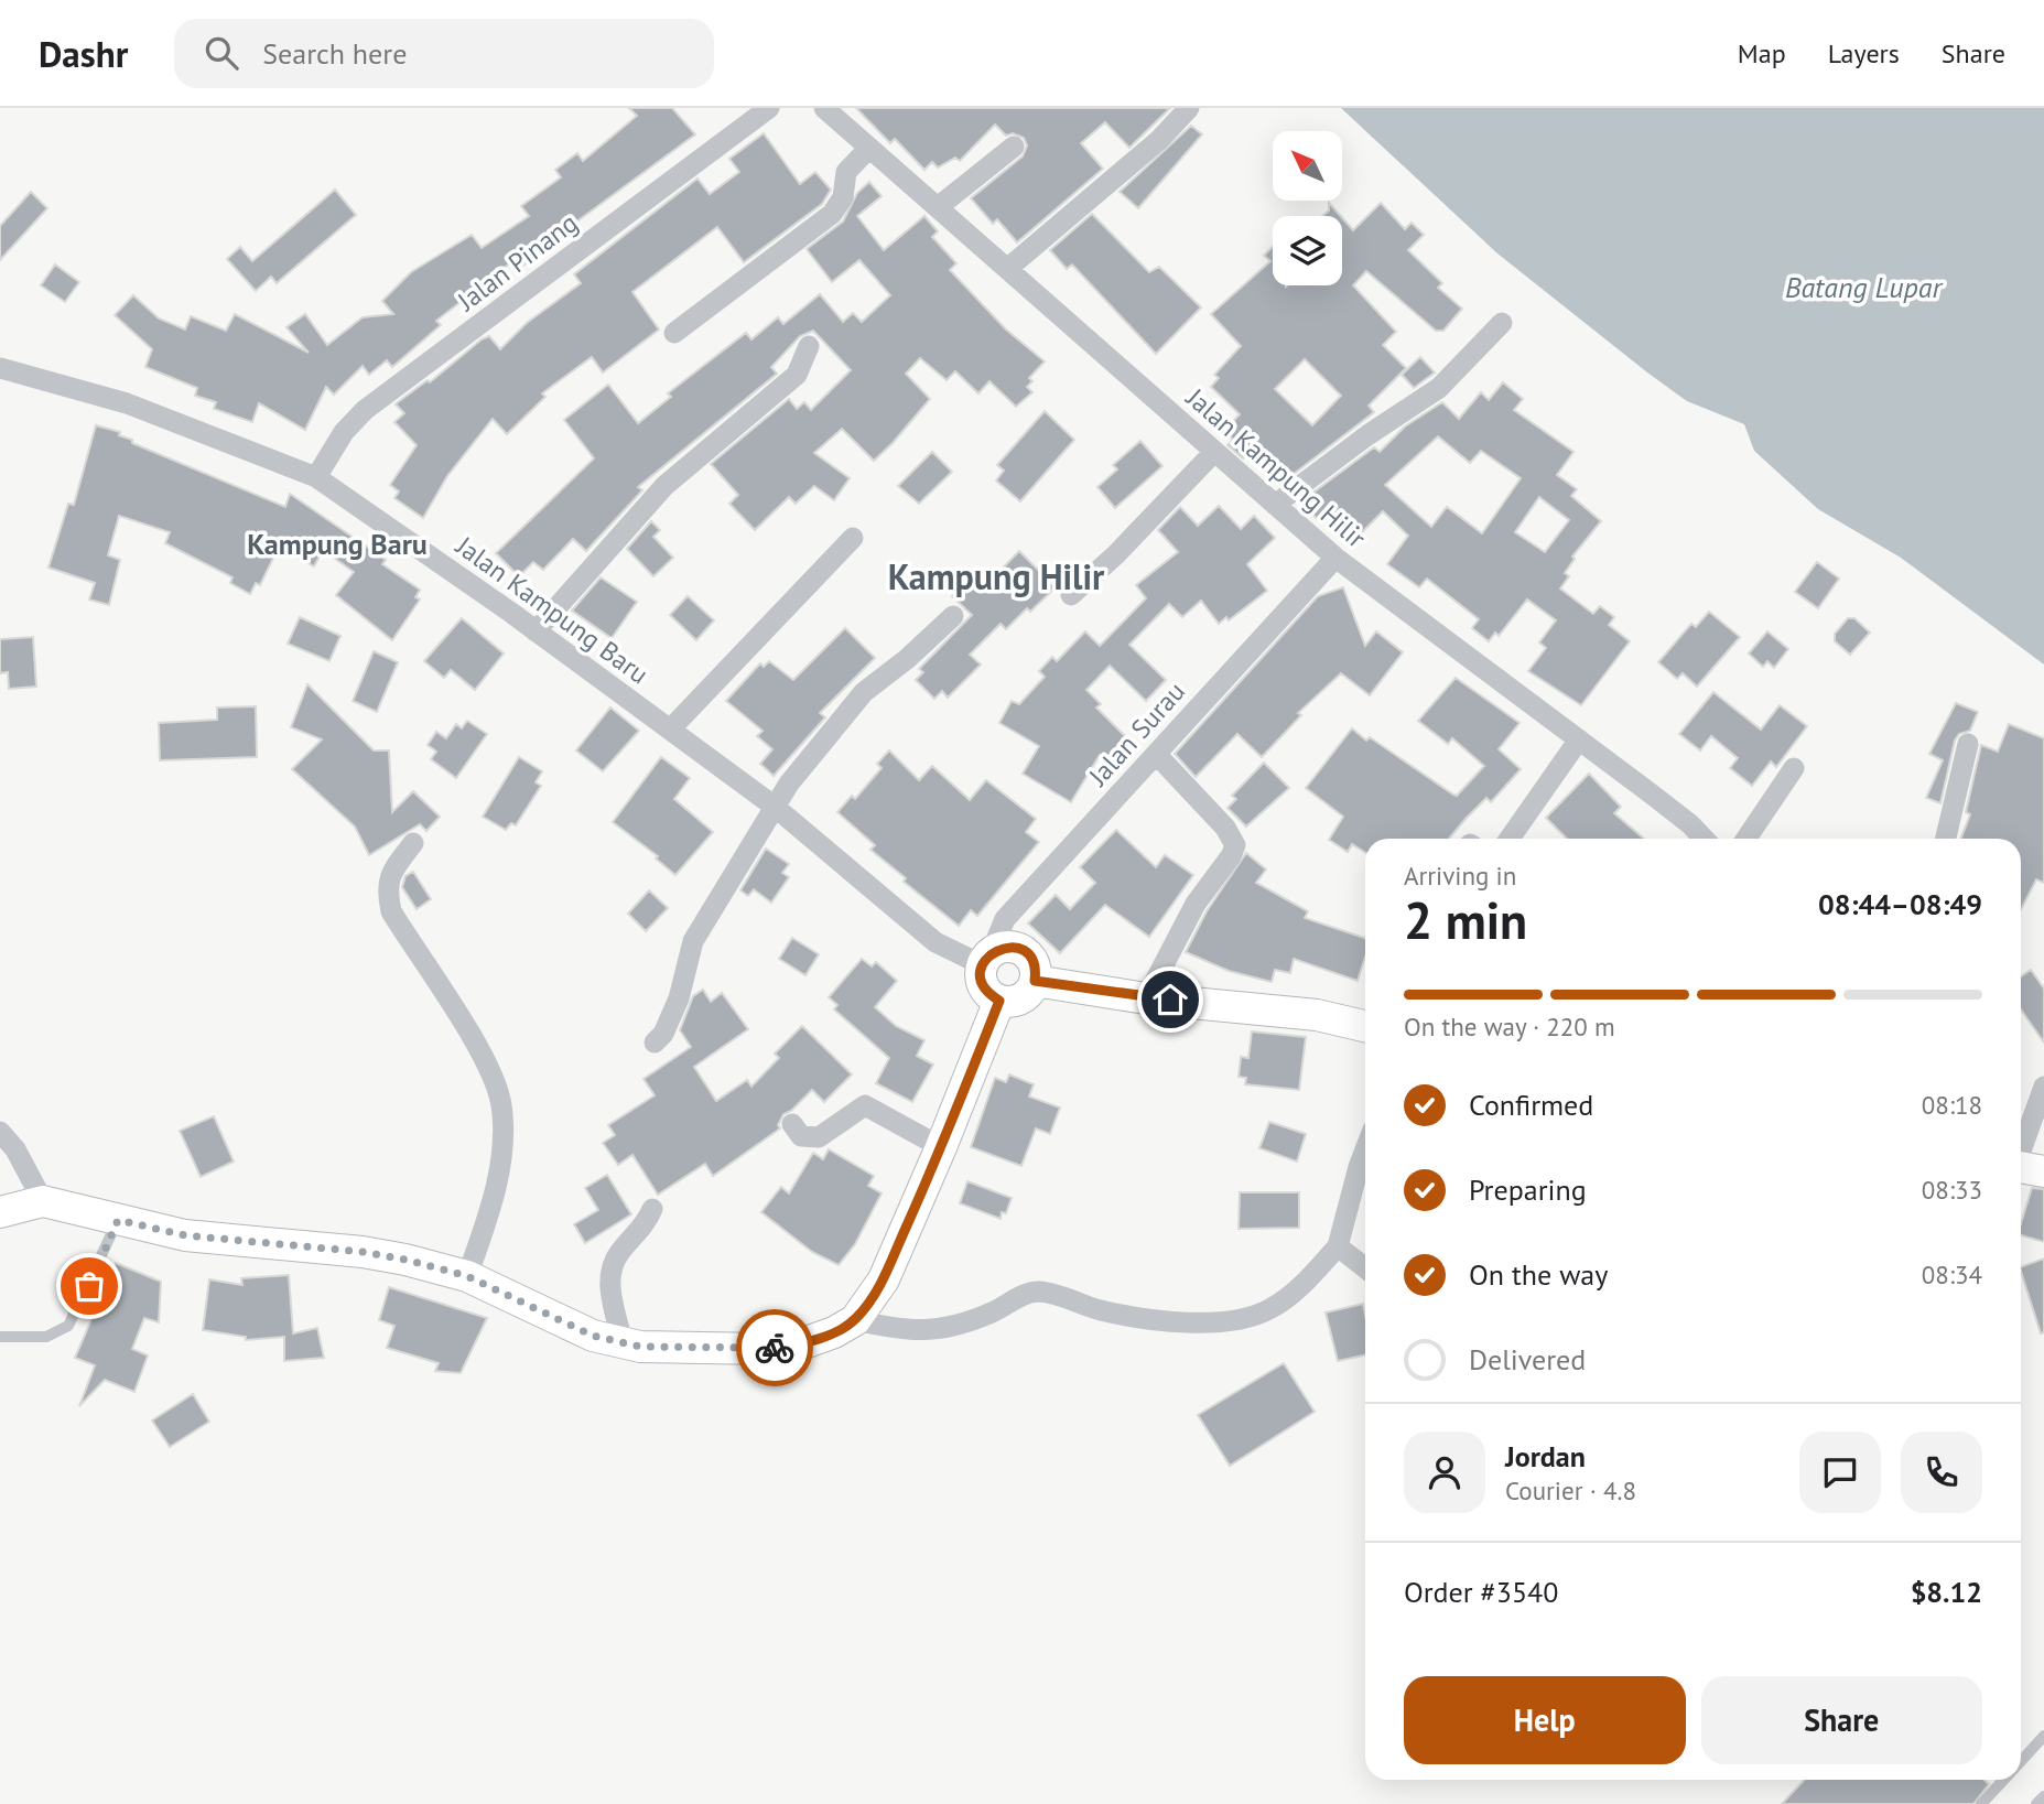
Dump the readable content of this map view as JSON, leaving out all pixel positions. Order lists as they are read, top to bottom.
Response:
{
  "streets": {
    "street": [
      "Jalan Pinang",
      "Jalan Kampung Hilir",
      "Jalan Kampung Baru",
      "Jalan Surau"
    ]
  },
  "crossings": [
    ["Jalan Pinang", "Jalan Kampung Baru"],
    ["Jalan Kampung Hilir", "Jalan Surau"],
    ["Jalan Kampung Baru", "Jalan Surau"]
  ],
  "districts": ["Kampung Baru", "Kampung Hilir"],
  "water": ["Batang Lupar"],
  "north": "top left",
  "page": {
    "header": "Dashr",
    "search": "Search here",
    "nav": ["Map", "Layers", "Share"],
    "heading": ["2 min", "Arriving in", "08:44–08:49"],
    "panel": [
      "Jordan",
      "Courier · 4.8",
      "Order #3540",
      "$8.12"
    ],
    "bar": "On the way · 220 m",
    "list": [
      ["Confirmed", "08:18"],
      ["Preparing", "08:33"],
      ["On the way", "08:34"],
      "Delivered"
    ],
    "buttons": ["Help", "Share"]
  }
}
